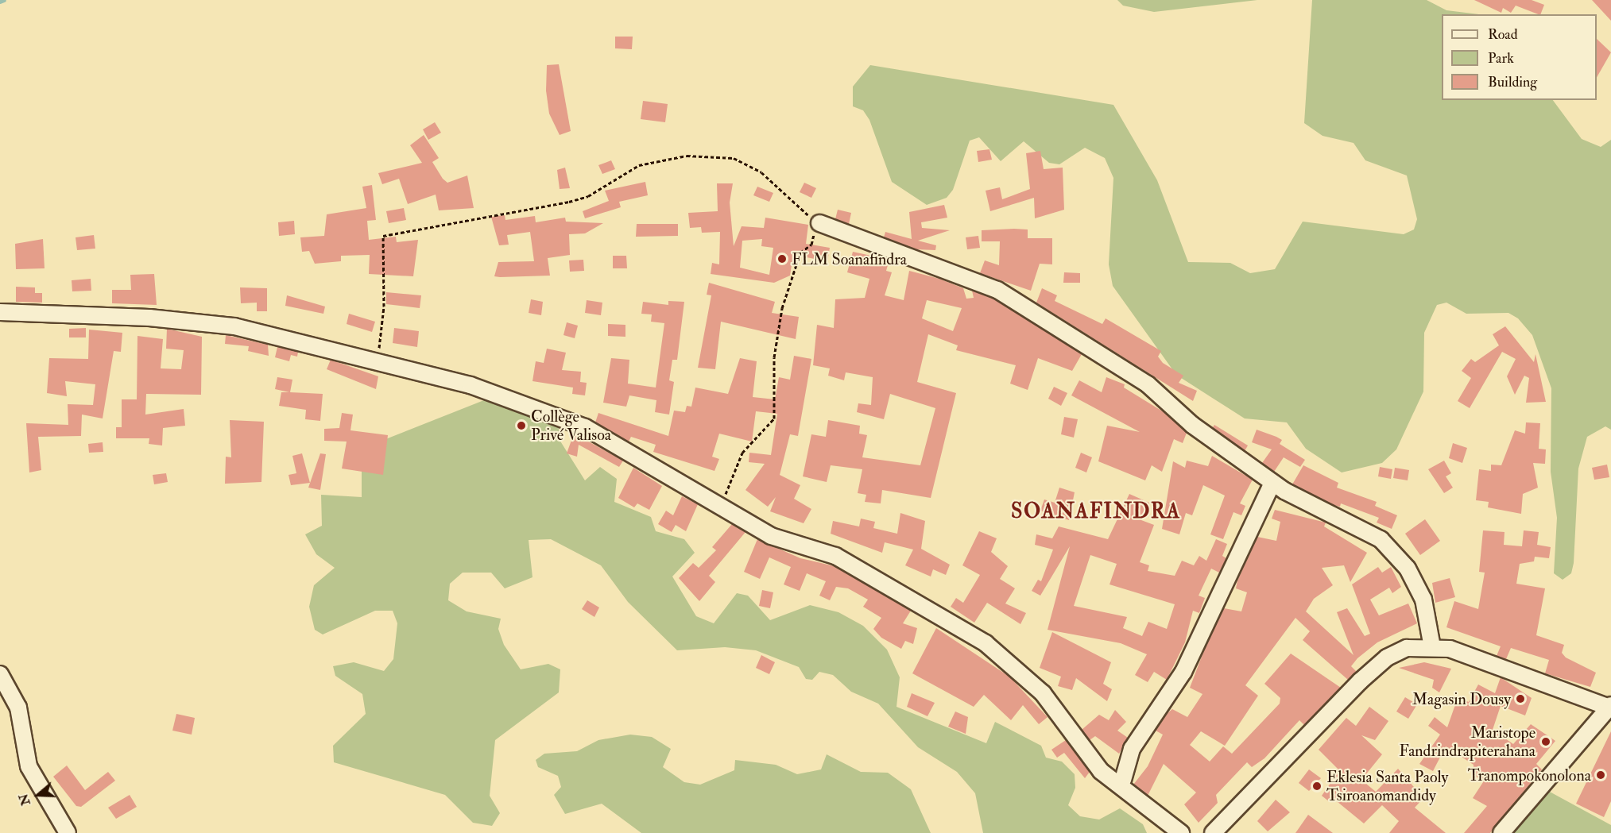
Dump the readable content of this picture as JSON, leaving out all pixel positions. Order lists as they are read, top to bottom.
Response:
{
  "districts": ["SOANAFINDRA"],
  "places": [
    "FLM Soanafindra",
    "Collège Privé Valisoa",
    "Magasin Dousy",
    "Maristope Fandrindrapiterahana",
    "Tranompokonolona",
    "Eklesia Santa Paoly Tsiroanomandidy"
  ],
  "legend": ["Road", "Park", "Building"],
  "north": "left"
}
